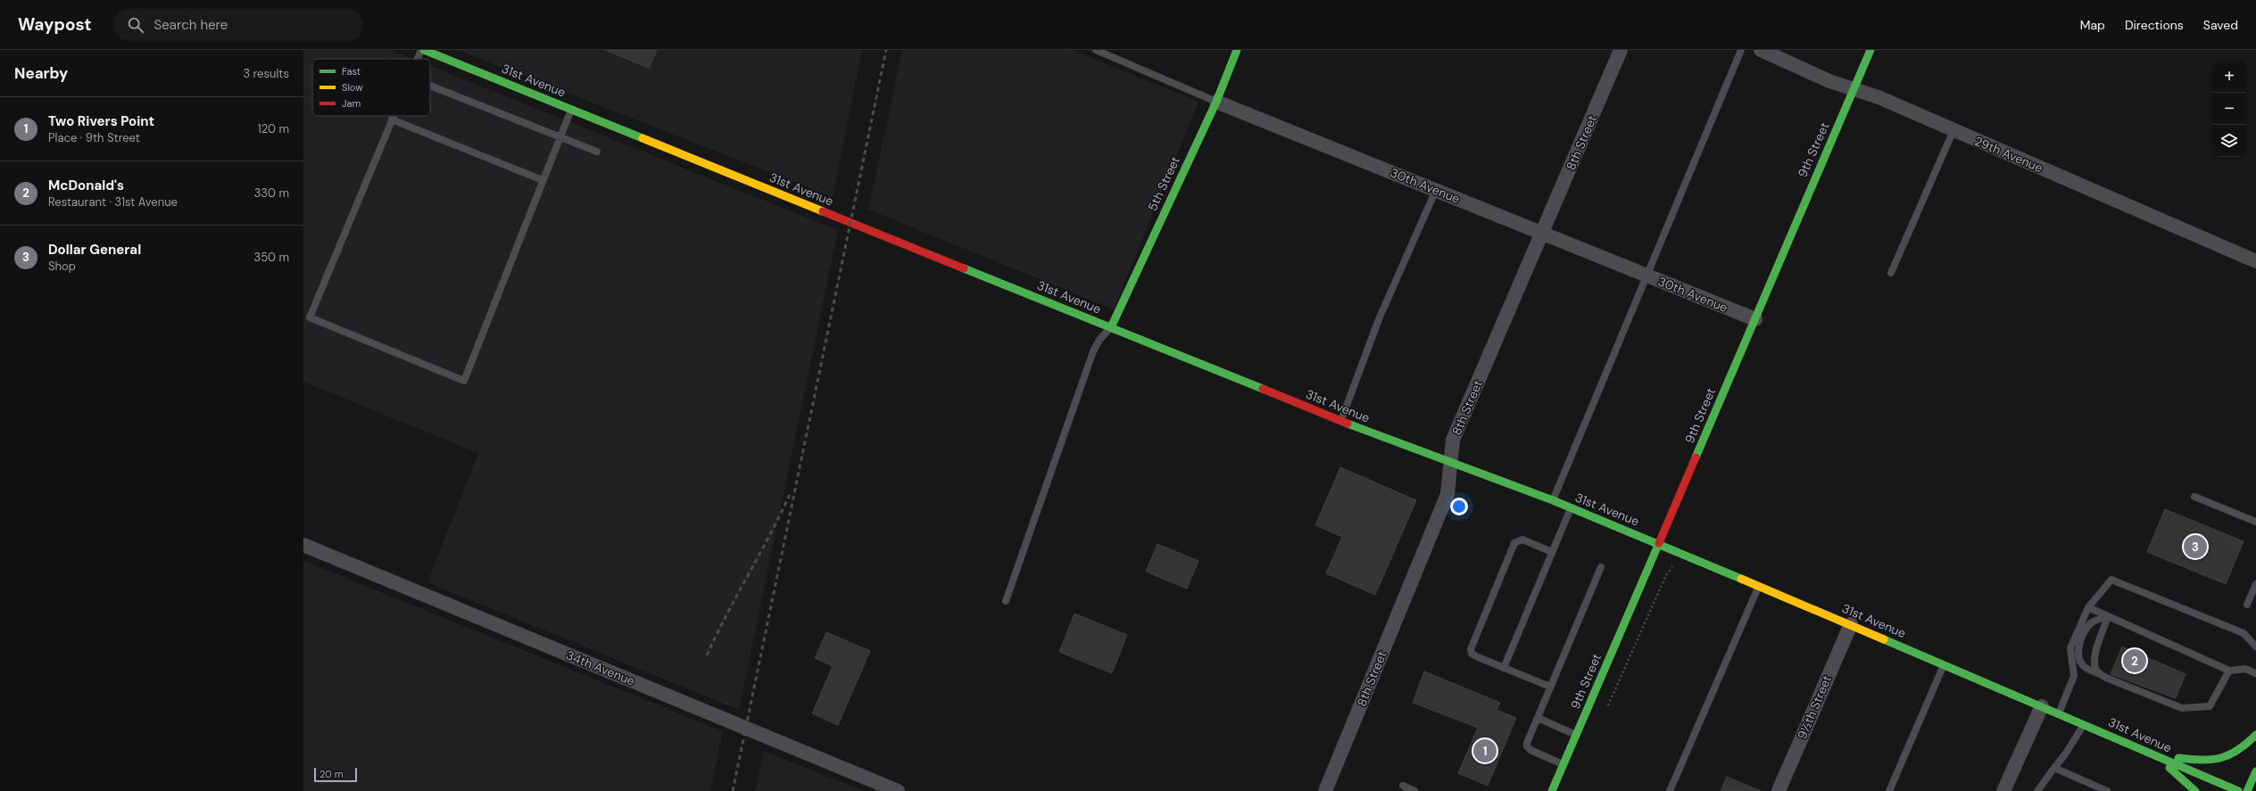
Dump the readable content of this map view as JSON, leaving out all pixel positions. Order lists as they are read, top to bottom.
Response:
{
  "streets": {
    "street": [
      "31st Avenue",
      "8th Street",
      "9th Street",
      "29th Avenue",
      "5th Street",
      "30th Avenue",
      "34th Avenue",
      "9½th Street"
    ]
  },
  "crossings": [
    ["31st Avenue", "8th Street"],
    ["31st Avenue", "9th Street"],
    ["31st Avenue", "5th Street"],
    ["31st Avenue", "9½th Street"],
    ["8th Street", "30th Avenue"],
    ["9th Street", "29th Avenue"],
    ["9th Street", "30th Avenue"],
    ["5th Street", "30th Avenue"]
  ],
  "legend": ["Fast", "Slow", "Jam"],
  "scale_bar": "20 m",
  "page": {
    "header": "Waypost",
    "search": "Search here",
    "nav": ["Map", "Directions", "Saved"],
    "heading": ["Nearby", "3 results"],
    "map_buttons": ["+", "−"],
    "list": [
      {
        "mark": "1",
        "name": "Two Rivers Point",
        "note": "Place · 9th Street",
        "value": "120 m"
      },
      {
        "mark": "2",
        "name": "McDonald's",
        "note": "Restaurant · 31st Avenue",
        "value": "330 m"
      },
      {
        "mark": "3",
        "name": "Dollar General",
        "note": "Shop",
        "value": "350 m"
      }
    ],
    "pins": ["3", "2", "1"],
    "scale": "20 m"
  }
}
